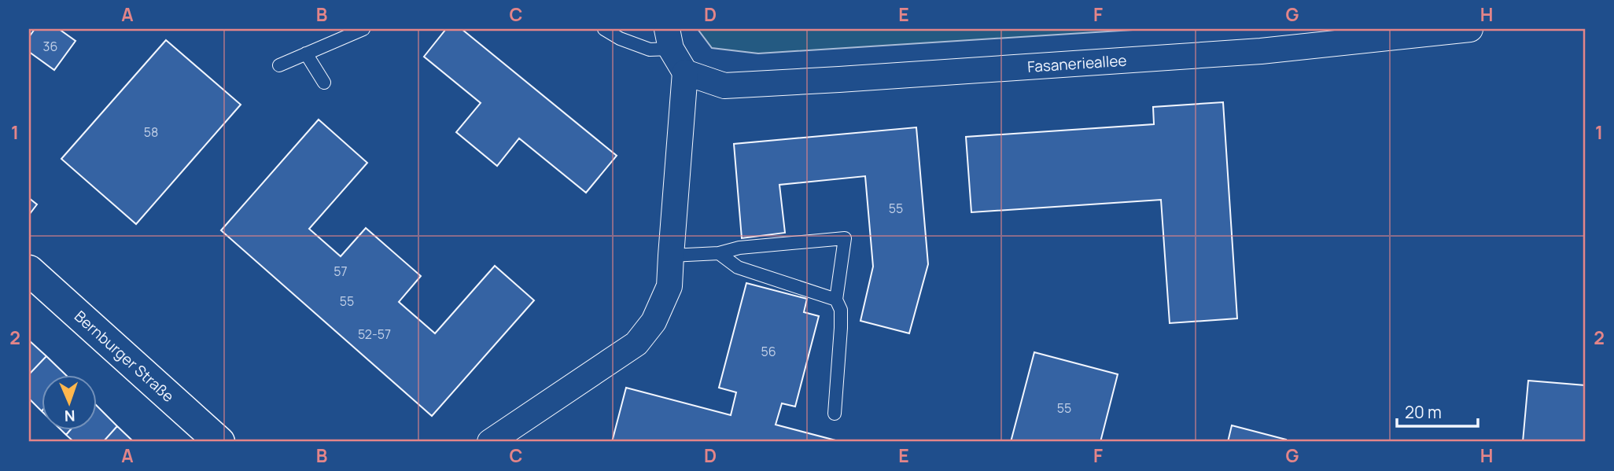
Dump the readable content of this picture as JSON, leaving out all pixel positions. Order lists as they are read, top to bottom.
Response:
{
  "streets": {
    "main road": ["Bernburger Straße"],
    "street": ["Fasanerieallee"]
  },
  "house_numbers": [
    "36",
    "58",
    "55",
    "57",
    "55",
    "52-57",
    "56",
    "55"
  ],
  "scale_bar": "20 m",
  "north": "bottom",
  "grid": {
    "columns": [
      "A",
      "B",
      "C",
      "D",
      "E",
      "F",
      "G",
      "H"
    ],
    "rows": ["1", "2"]
  }
}
